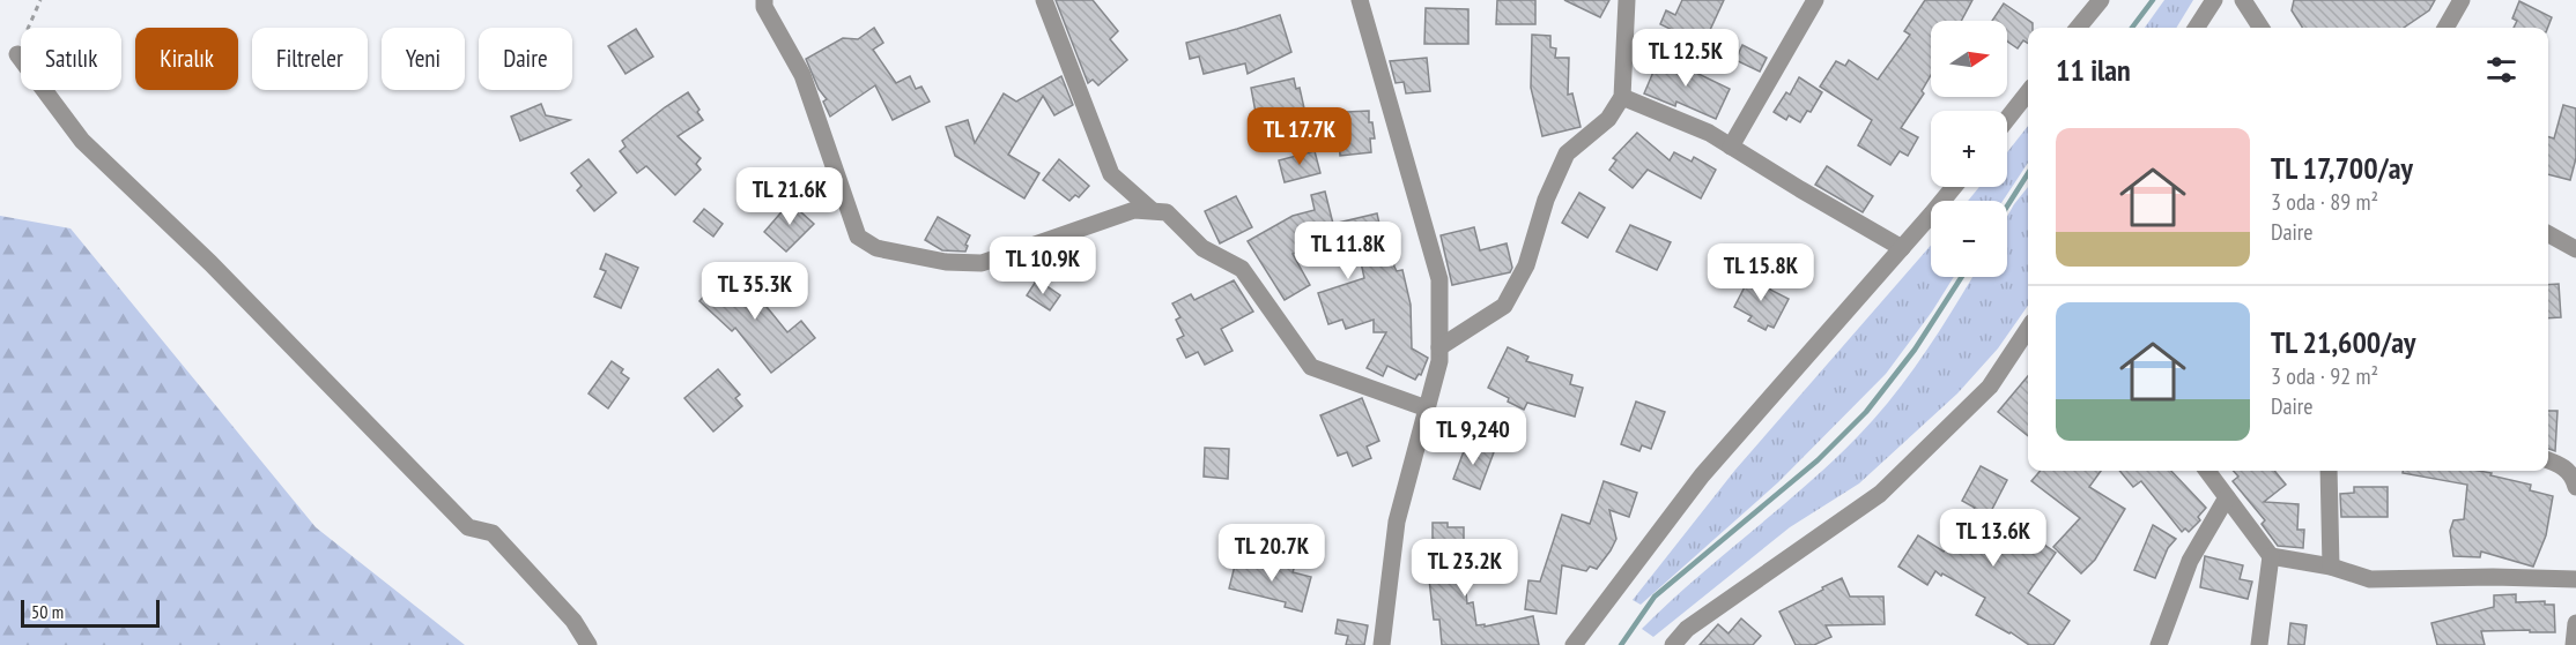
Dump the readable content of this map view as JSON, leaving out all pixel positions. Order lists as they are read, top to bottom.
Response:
{
  "scale_bar": "50 m",
  "north": "right",
  "page": {
    "map_buttons": ["+", "−"],
    "chip": [
      "Satılık",
      "Kiralık",
      "Filtreler",
      "Yeni",
      "Daire"
    ],
    "heading": "11 ilan",
    "price": [
      "TL 12.5K",
      "TL 17.7K",
      "TL 21.6K",
      "TL 11.8K",
      "TL 10.9K",
      "TL 15.8K",
      "TL 35.3K",
      "TL 9,240",
      "TL 13.6K",
      "TL 20.7K",
      "TL 23.2K"
    ],
    "list": [
      {
        "name": "TL 17,700/ay",
        "note": "3 oda · 89 m² · Daire"
      },
      {
        "name": "TL 21,600/ay",
        "note": "3 oda · 92 m² · Daire"
      }
    ],
    "scale": "50 m"
  }
}
